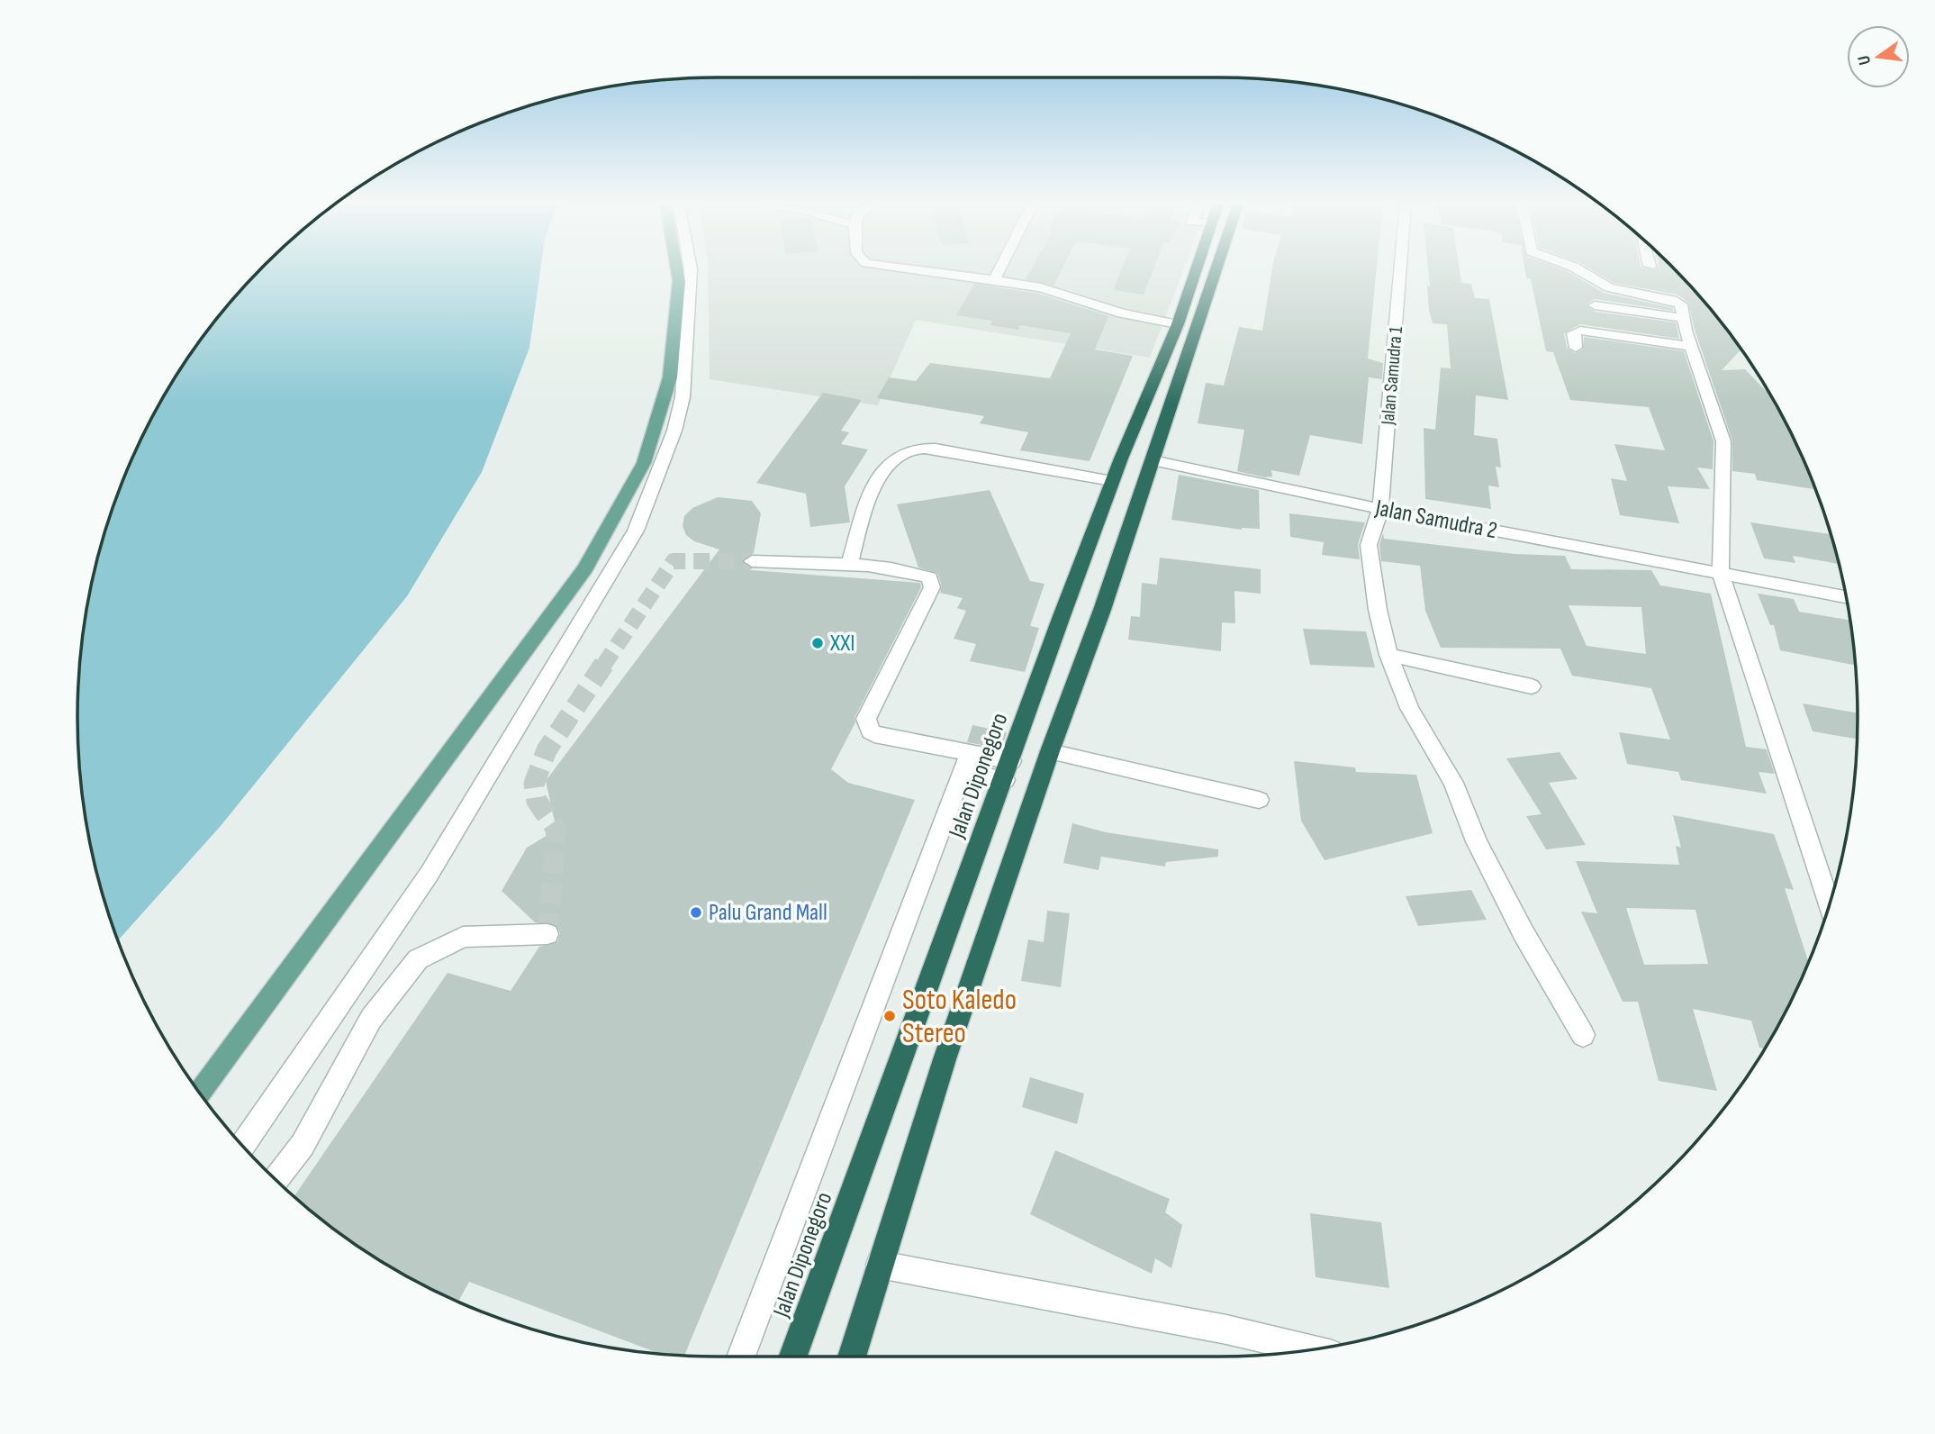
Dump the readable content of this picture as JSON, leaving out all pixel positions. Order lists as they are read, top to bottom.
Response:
{
  "streets": {
    "highway": ["Jalan Diponegoro"],
    "street": ["Jalan Samudra 1", "Jalan Samudra 2"]
  },
  "crossings": [
    ["Jalan Samudra 1", "Jalan Samudra 2"]
  ],
  "places": ["XXI", "Palu Grand Mall", "Soto Kaledo Stereo"],
  "north": "left"
}
